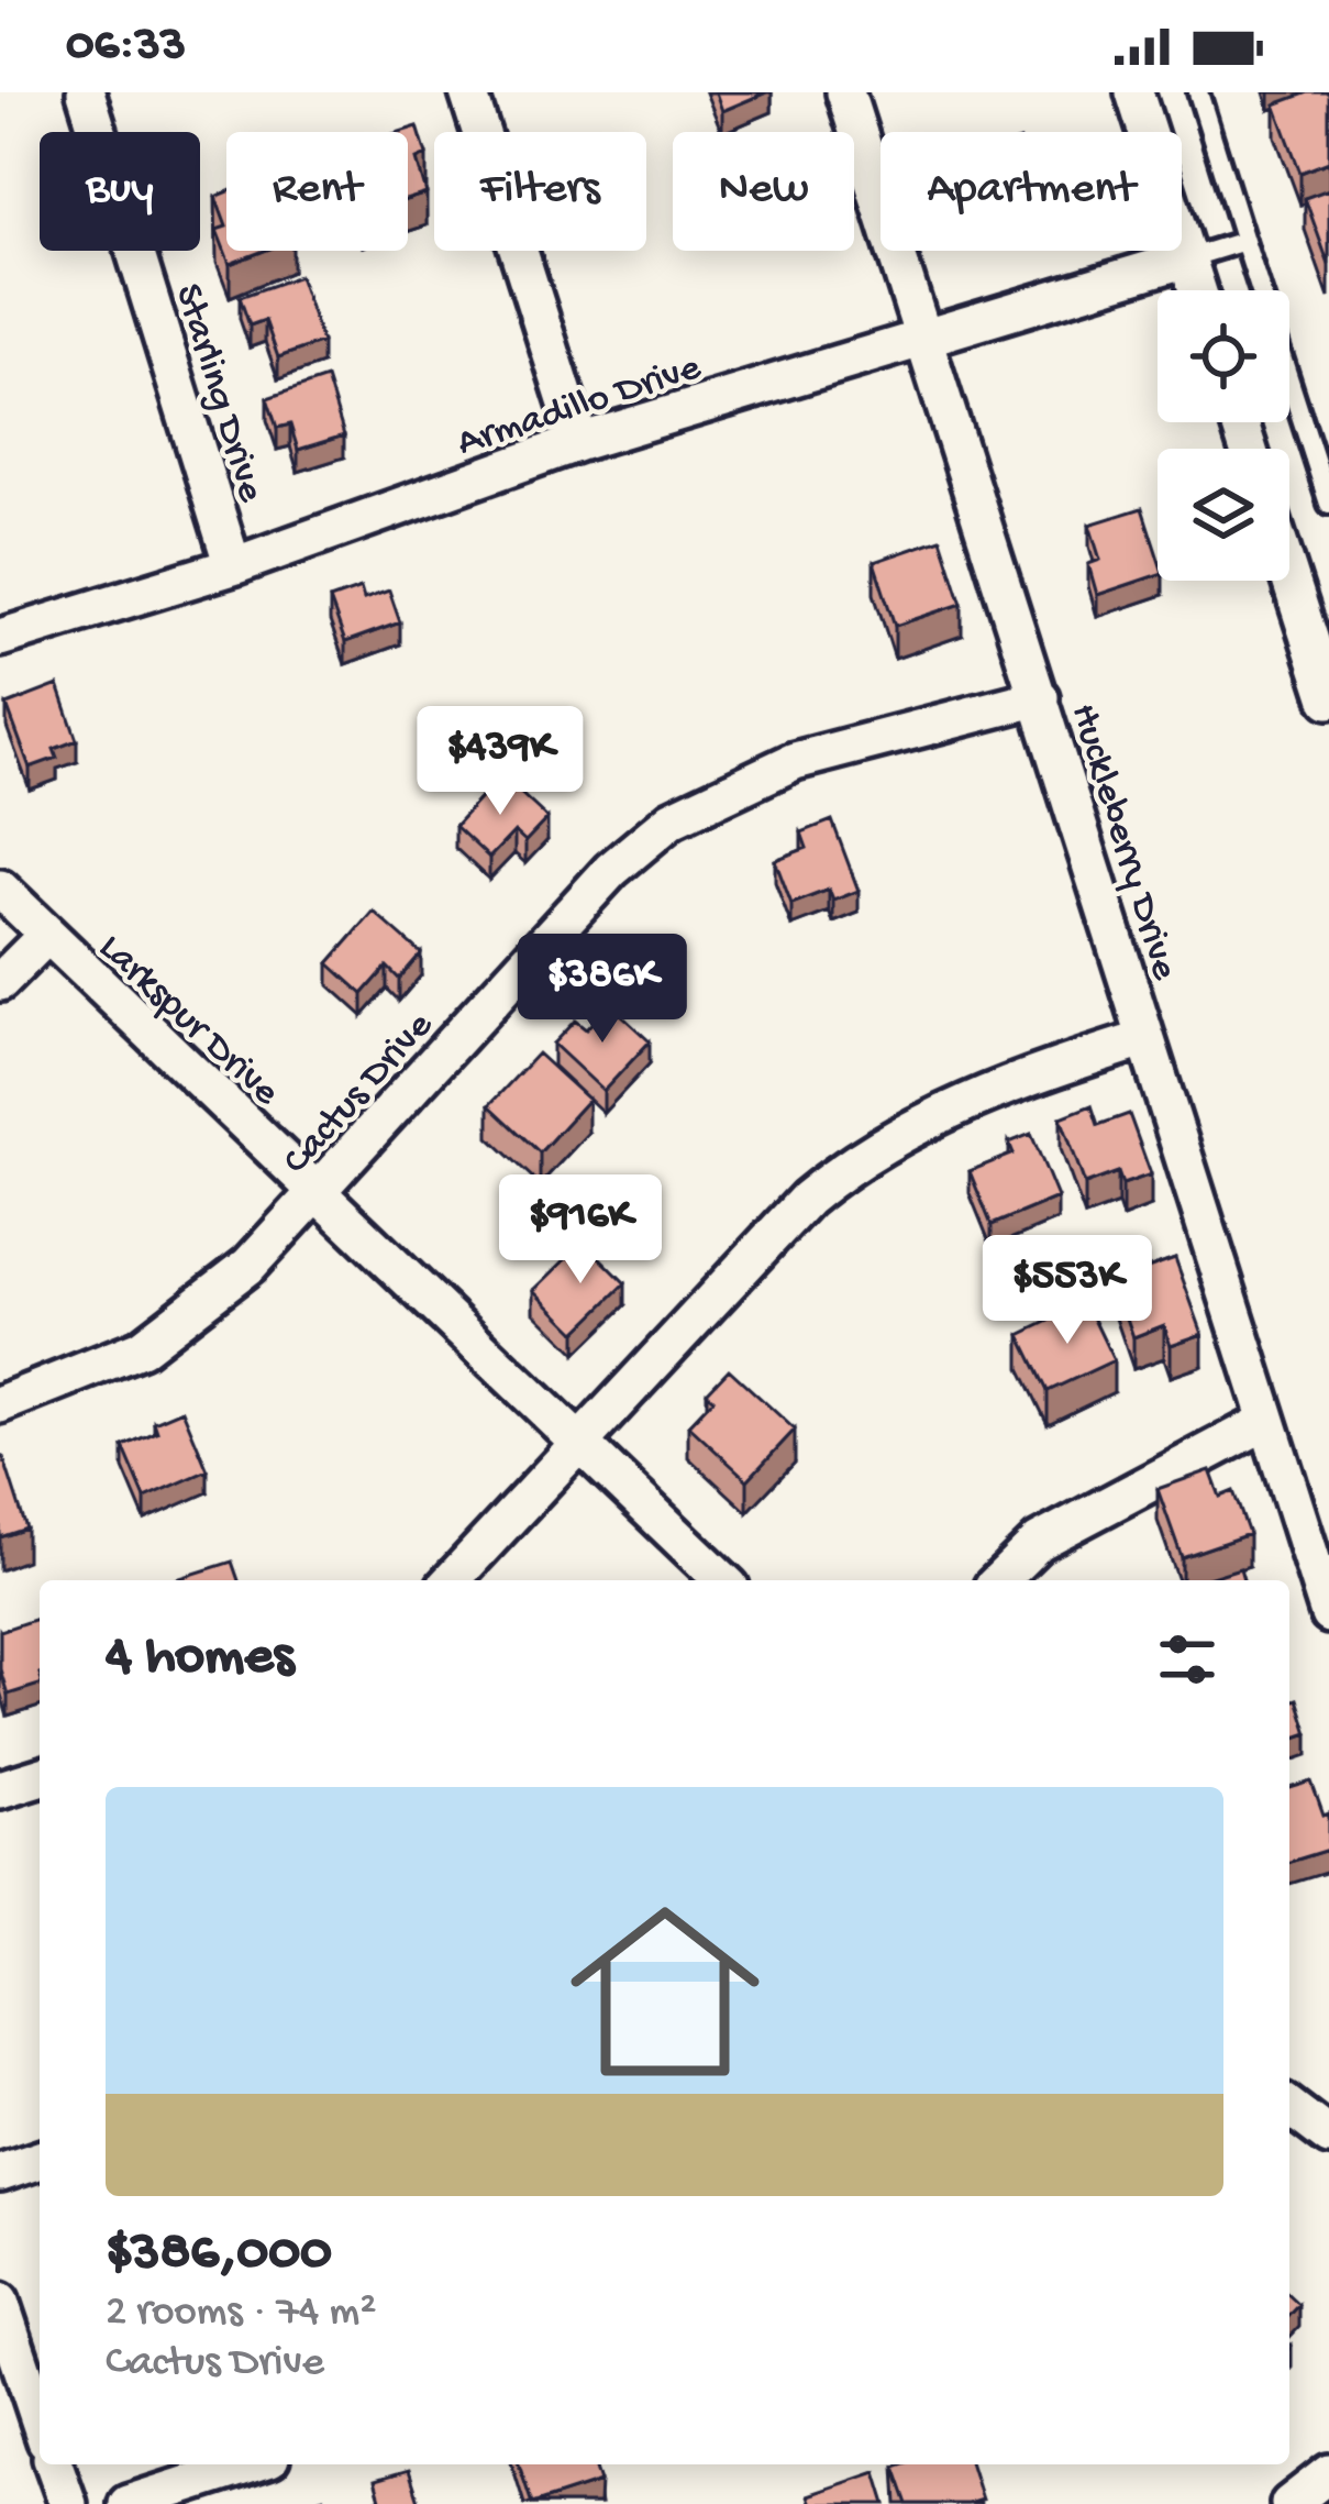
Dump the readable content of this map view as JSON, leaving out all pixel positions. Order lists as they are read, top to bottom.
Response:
{
  "streets": {
    "street": [
      "Starling Drive",
      "Armadillo Drive",
      "Huckleberry Drive",
      "Larkspur Drive",
      "Cactus Drive"
    ]
  },
  "crossings": [
    ["Starling Drive", "Armadillo Drive"],
    ["Armadillo Drive", "Huckleberry Drive"],
    ["Huckleberry Drive", "Cactus Drive"],
    ["Larkspur Drive", "Cactus Drive"]
  ],
  "page": {
    "status": "06:33",
    "chip": [
      "Buy",
      "Rent",
      "Filters",
      "New",
      "Apartment"
    ],
    "price": [
      "$439K",
      "$386K",
      "$916K",
      "$553K"
    ],
    "heading": "4 homes",
    "list": [
      {
        "name": "$386,000",
        "note": "2 rooms · 74 m² · Cactus Drive"
      }
    ]
  }
}
